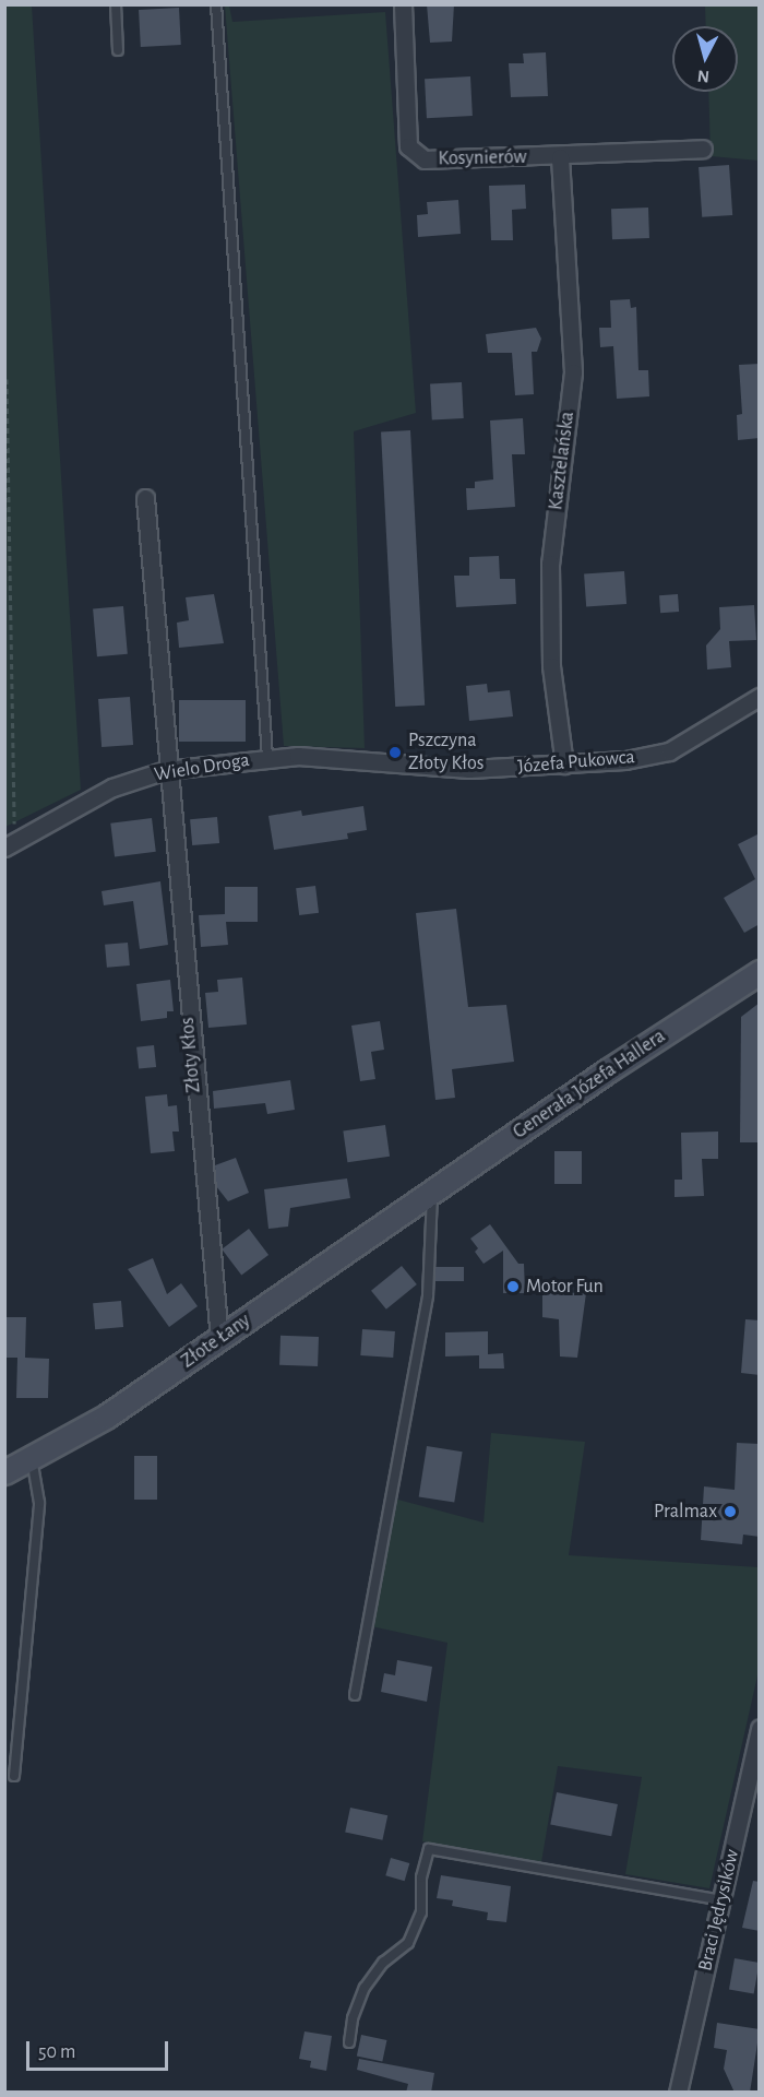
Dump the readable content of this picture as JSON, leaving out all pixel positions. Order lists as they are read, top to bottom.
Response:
{
  "streets": {
    "street": [
      "Kosynierów",
      "Kasztelańska",
      "Józefa Pukowca",
      "Wielo Droga",
      "Złoty Kłos",
      "Generała Józefa Hallera",
      "Złote Łany",
      "Braci Jędrysików"
    ]
  },
  "crossings": [
    ["Kosynierów", "Kasztelańska"],
    ["Kasztelańska", "Józefa Pukowca"],
    ["Józefa Pukowca", "Wielo Droga"],
    ["Wielo Droga", "Złoty Kłos"],
    ["Złoty Kłos", "Złote Łany"],
    ["Generała Józefa Hallera", "Złote Łany"]
  ],
  "places": ["Pszczyna Złoty Kłos", "Motor Fun", "Pralmax"],
  "scale_bar": "50 m",
  "north": "bottom"
}
